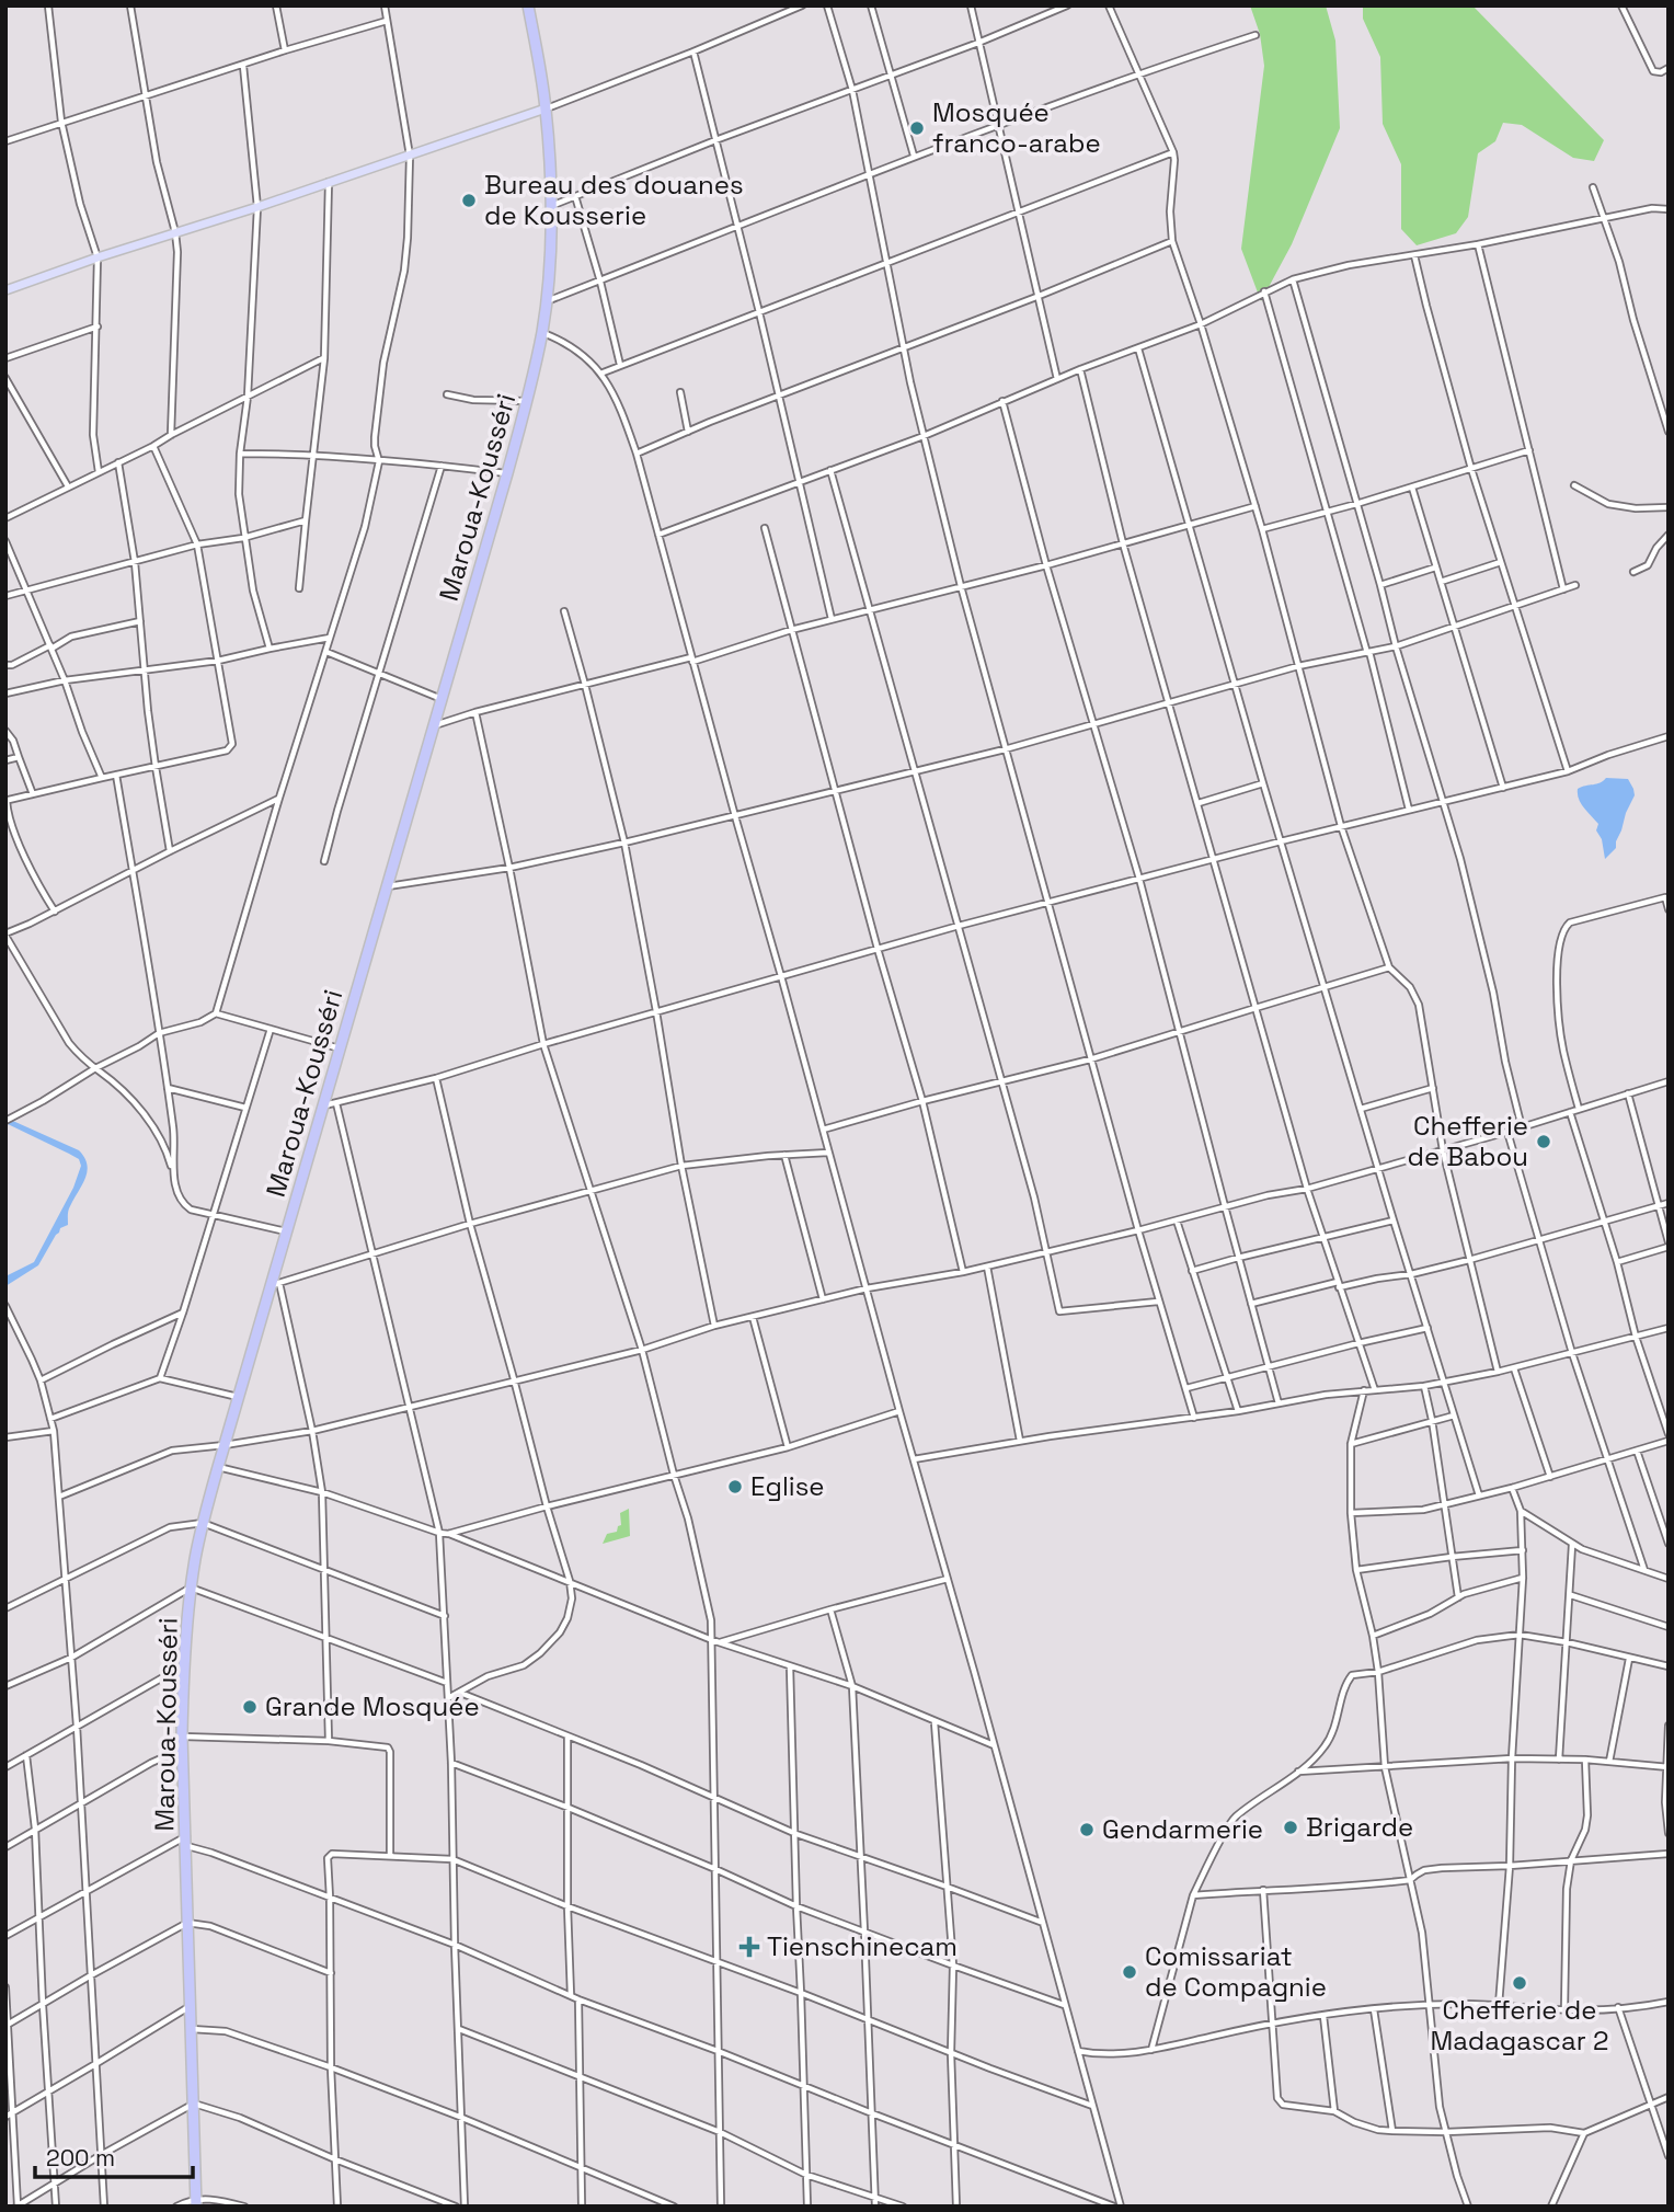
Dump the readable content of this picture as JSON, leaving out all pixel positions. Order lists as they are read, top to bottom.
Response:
{
  "streets": {
    "highway": ["Maroua-Kousséri"]
  },
  "places": {
    "other": [
      "Mosquée franco-arabe",
      "Bureau des douanes de Kousserie",
      "Chefferie de Babou",
      "Eglise",
      "Grande Mosquée",
      "Brigarde",
      "Gendarmerie",
      "Comissariat de Compagnie",
      "Chefferie de Madagascar 2"
    ],
    "health": ["Tienschinecam"]
  },
  "scale_bar": "200 m"
}
